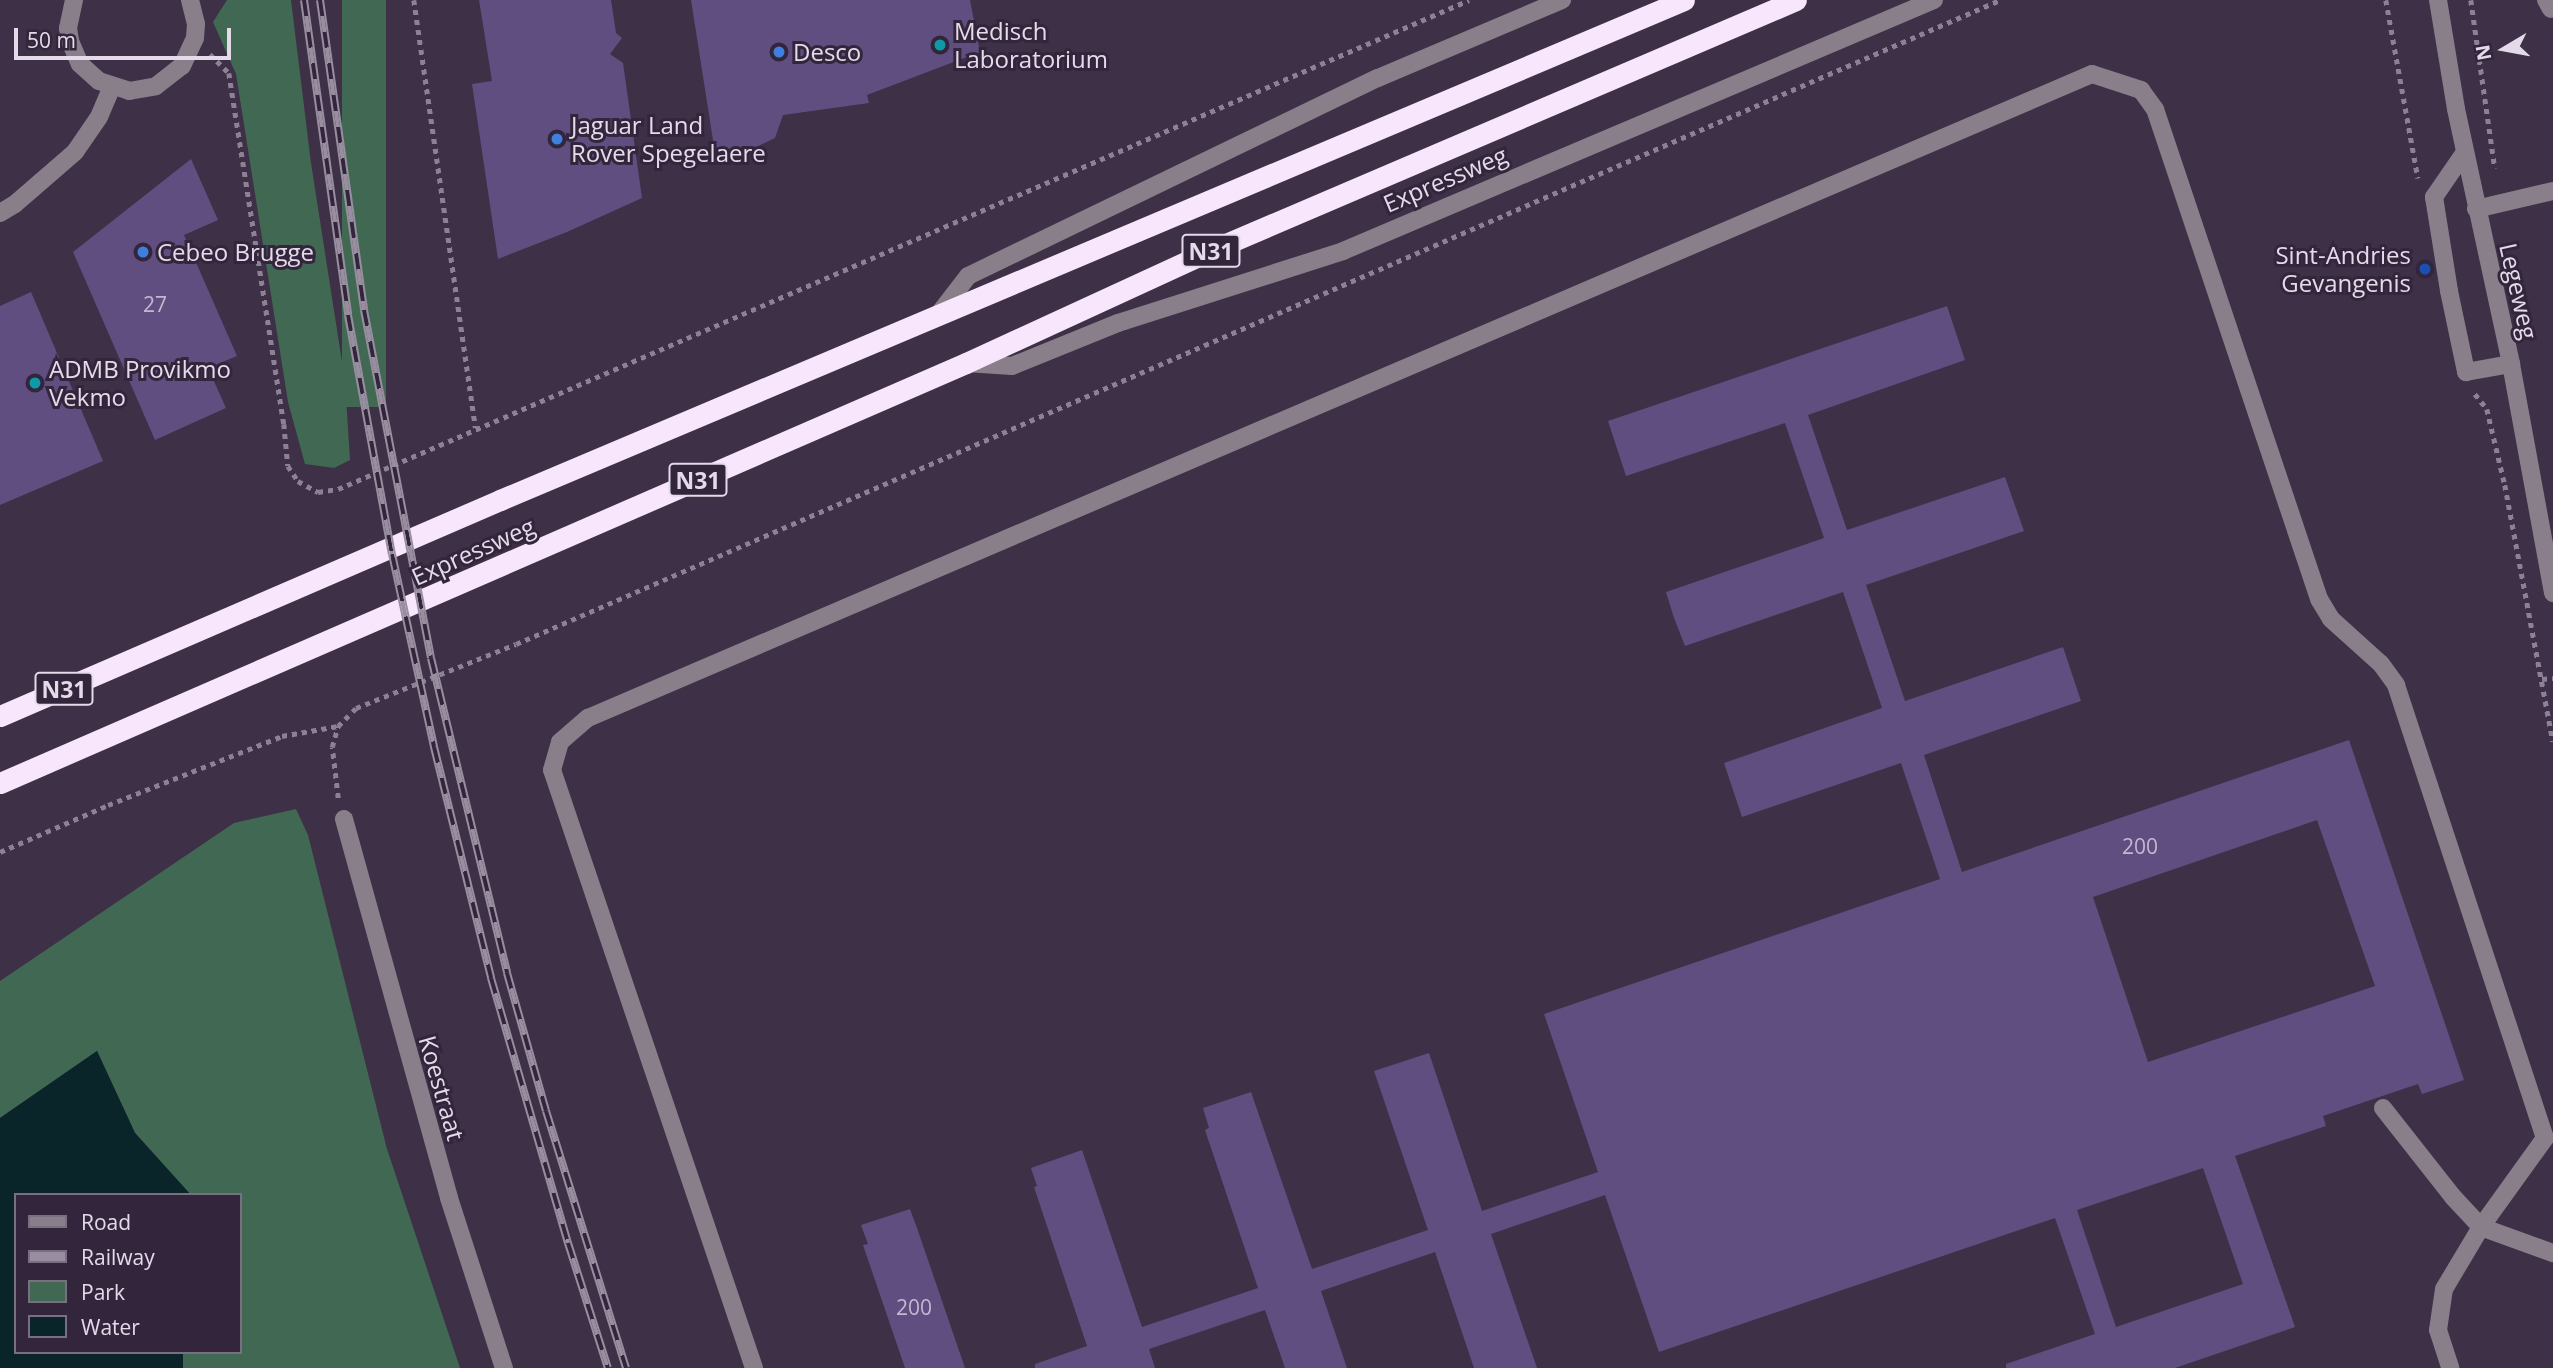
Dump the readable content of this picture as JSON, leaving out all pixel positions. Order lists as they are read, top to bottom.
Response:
{
  "streets": {
    "highway": ["Expressweg", "N31"],
    "street": ["Legeweg", "Koestraat"]
  },
  "places": [
    "Medisch Laboratorium",
    "Desco",
    "Jaguar Land Rover Spegelaere",
    "Cebeo Brugge",
    "Sint-Andries Gevangenis",
    "ADMB Provikmo Vekmo"
  ],
  "house_numbers": ["27", "200", "200"],
  "legend": [
    "Road",
    "Railway",
    "Park",
    "Water"
  ],
  "scale_bar": "50 m",
  "north": "left"
}
